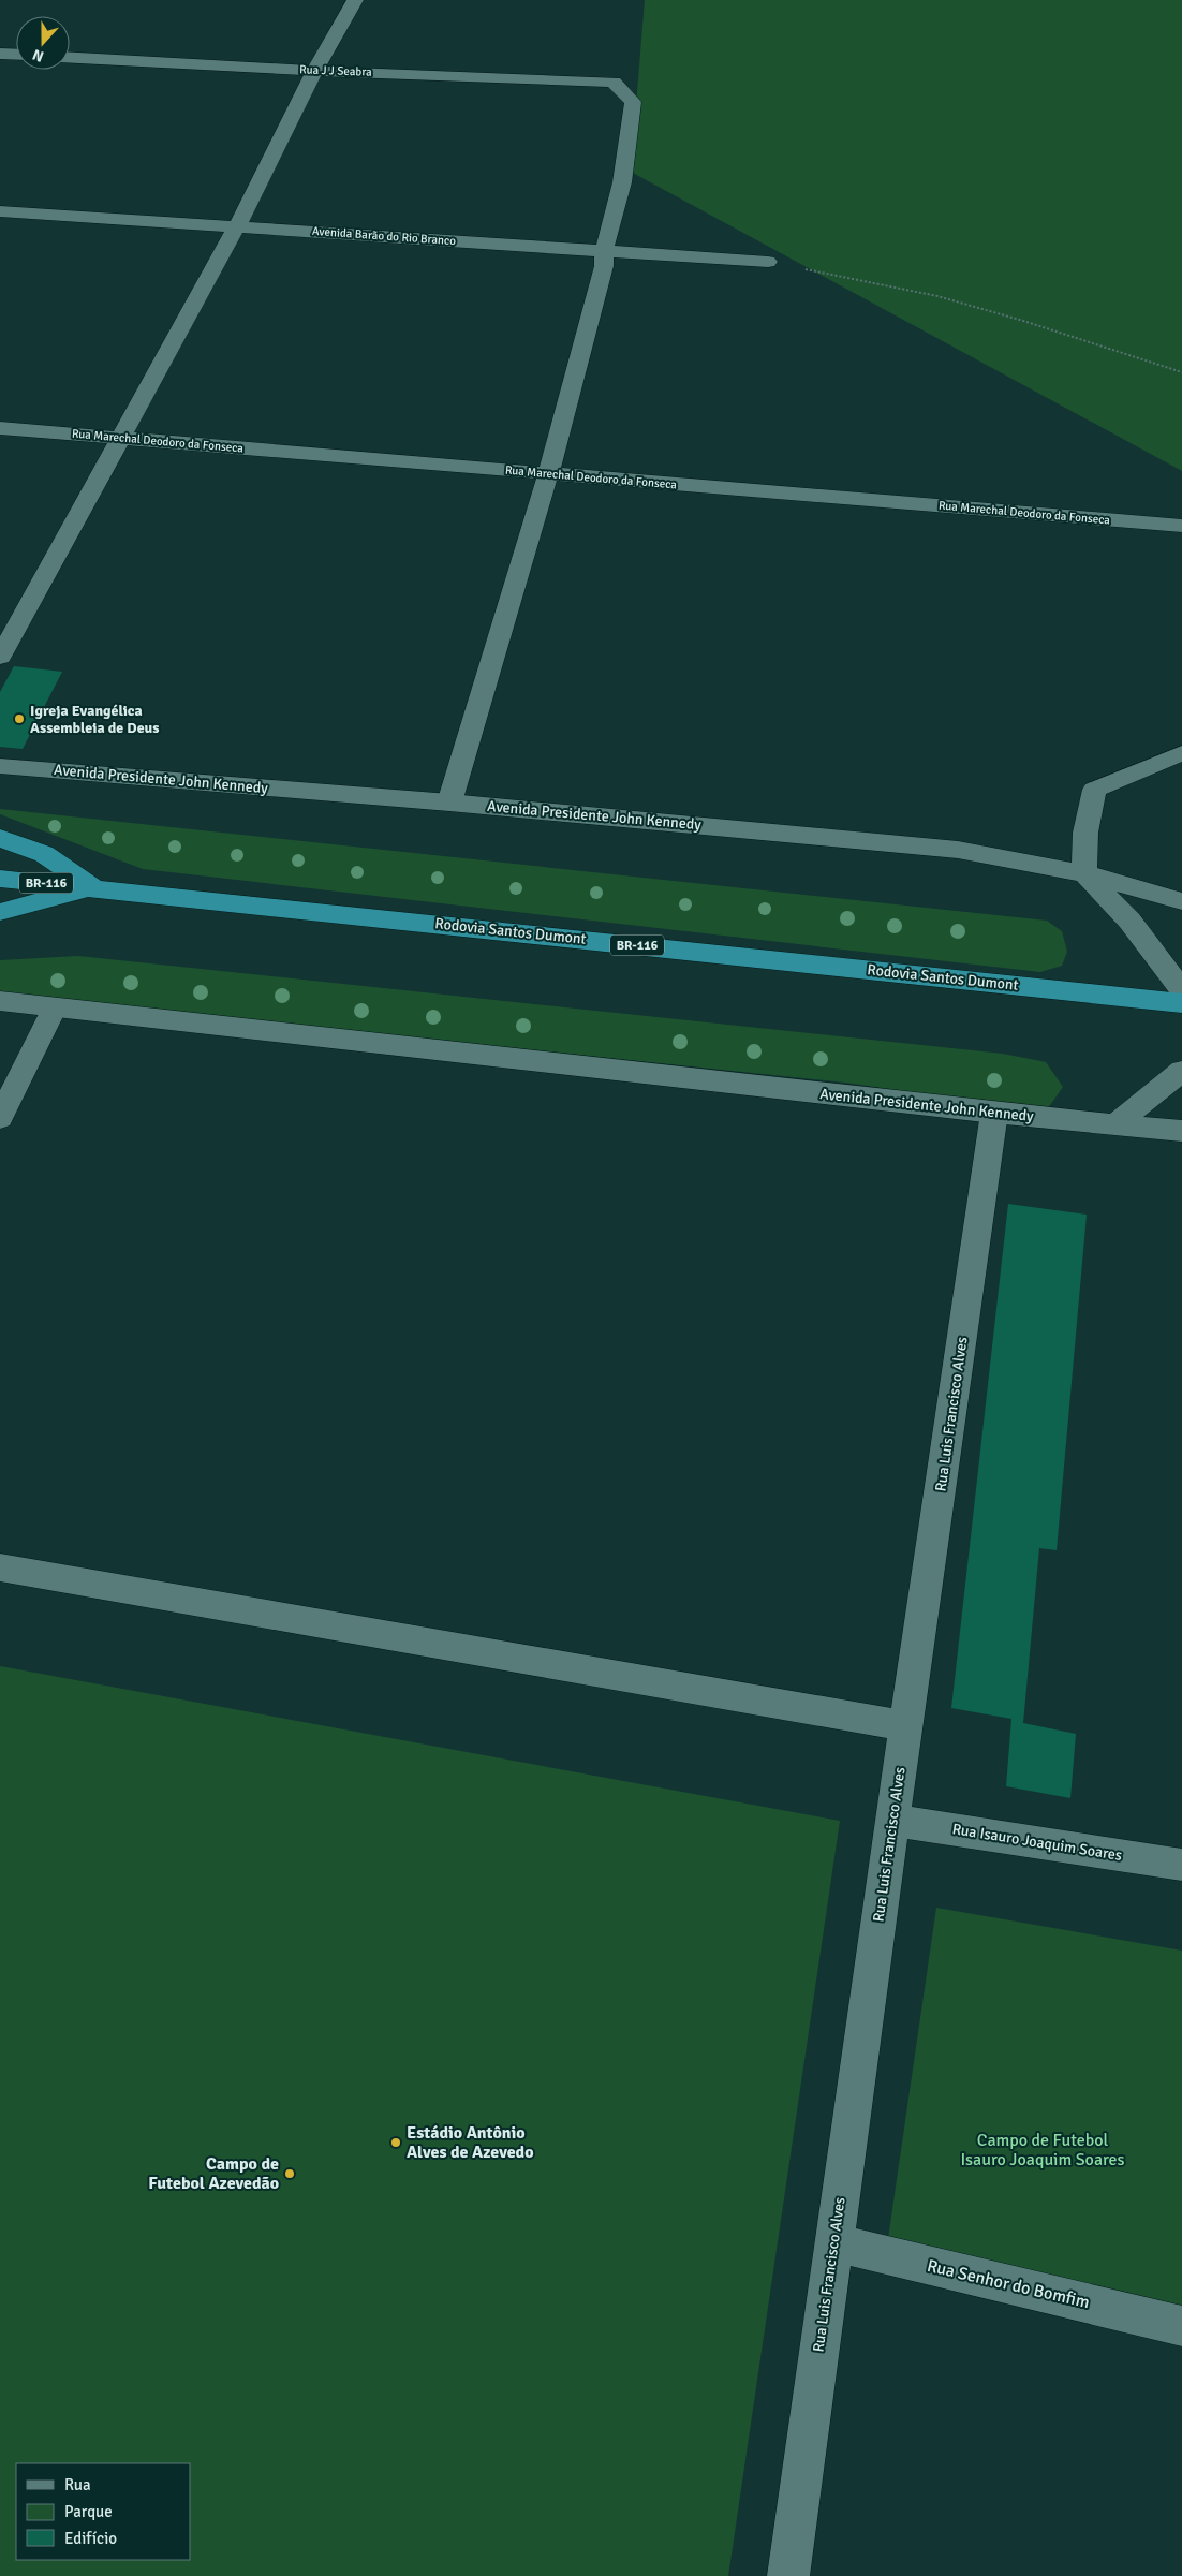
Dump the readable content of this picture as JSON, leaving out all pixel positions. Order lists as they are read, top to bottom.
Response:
{
  "streets": {
    "highway": ["BR-116", "Rodovia Santos Dumont"],
    "street": [
      "Rua J J Seabra",
      "Avenida Barão do Rio Branco",
      "Rua Marechal Deodoro da Fonseca",
      "Avenida Presidente John Kennedy",
      "Rua Luis Francisco Alves",
      "Rua Isauro Joaquim Soares",
      "Rua Senhor do Bomfim"
    ]
  },
  "crossings": [
    ["Rua J J Seabra", "Avenida Barão do Rio Branco"],
    ["Avenida Presidente John Kennedy", "Rua Luis Francisco Alves"],
    ["Rua Luis Francisco Alves", "Rua Isauro Joaquim Soares"],
    ["Rua Luis Francisco Alves", "Rua Senhor do Bomfim"]
  ],
  "parks": ["Campo de Futebol Isauro Joaquim Soares"],
  "places": ["Igreja Evangélica Assembleia de Deus", "Estádio Antônio Alves de Azevedo", "Campo de Futebol Azevedão"],
  "legend": ["Rua", "Parque", "Edifício"],
  "north": "bottom"
}
